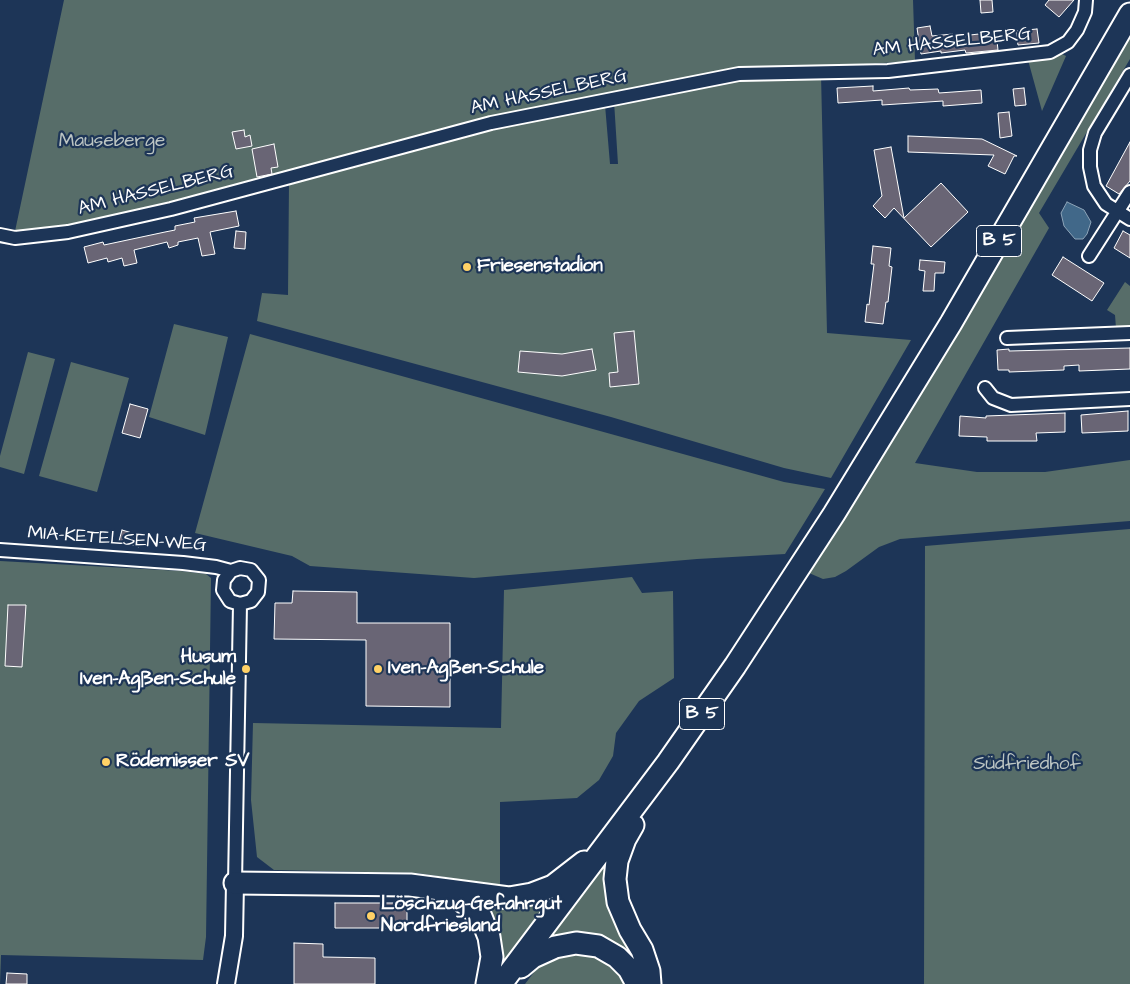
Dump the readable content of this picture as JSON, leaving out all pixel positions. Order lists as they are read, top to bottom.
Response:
{
  "streets": {
    "highway": ["B 5"],
    "street": ["AM HASSELBERG", "MIA-KETELSEN-WEG"]
  },
  "parks": ["Mauseberge", "Südfriedhof"],
  "places": [
    "Friesenstadion",
    "Husum Iven-Agßen-Schule",
    "Iven-Agßen-Schule",
    "Rödemisser SV",
    "Löschzug-Gefahrgut Nordfriesland"
  ]
}
